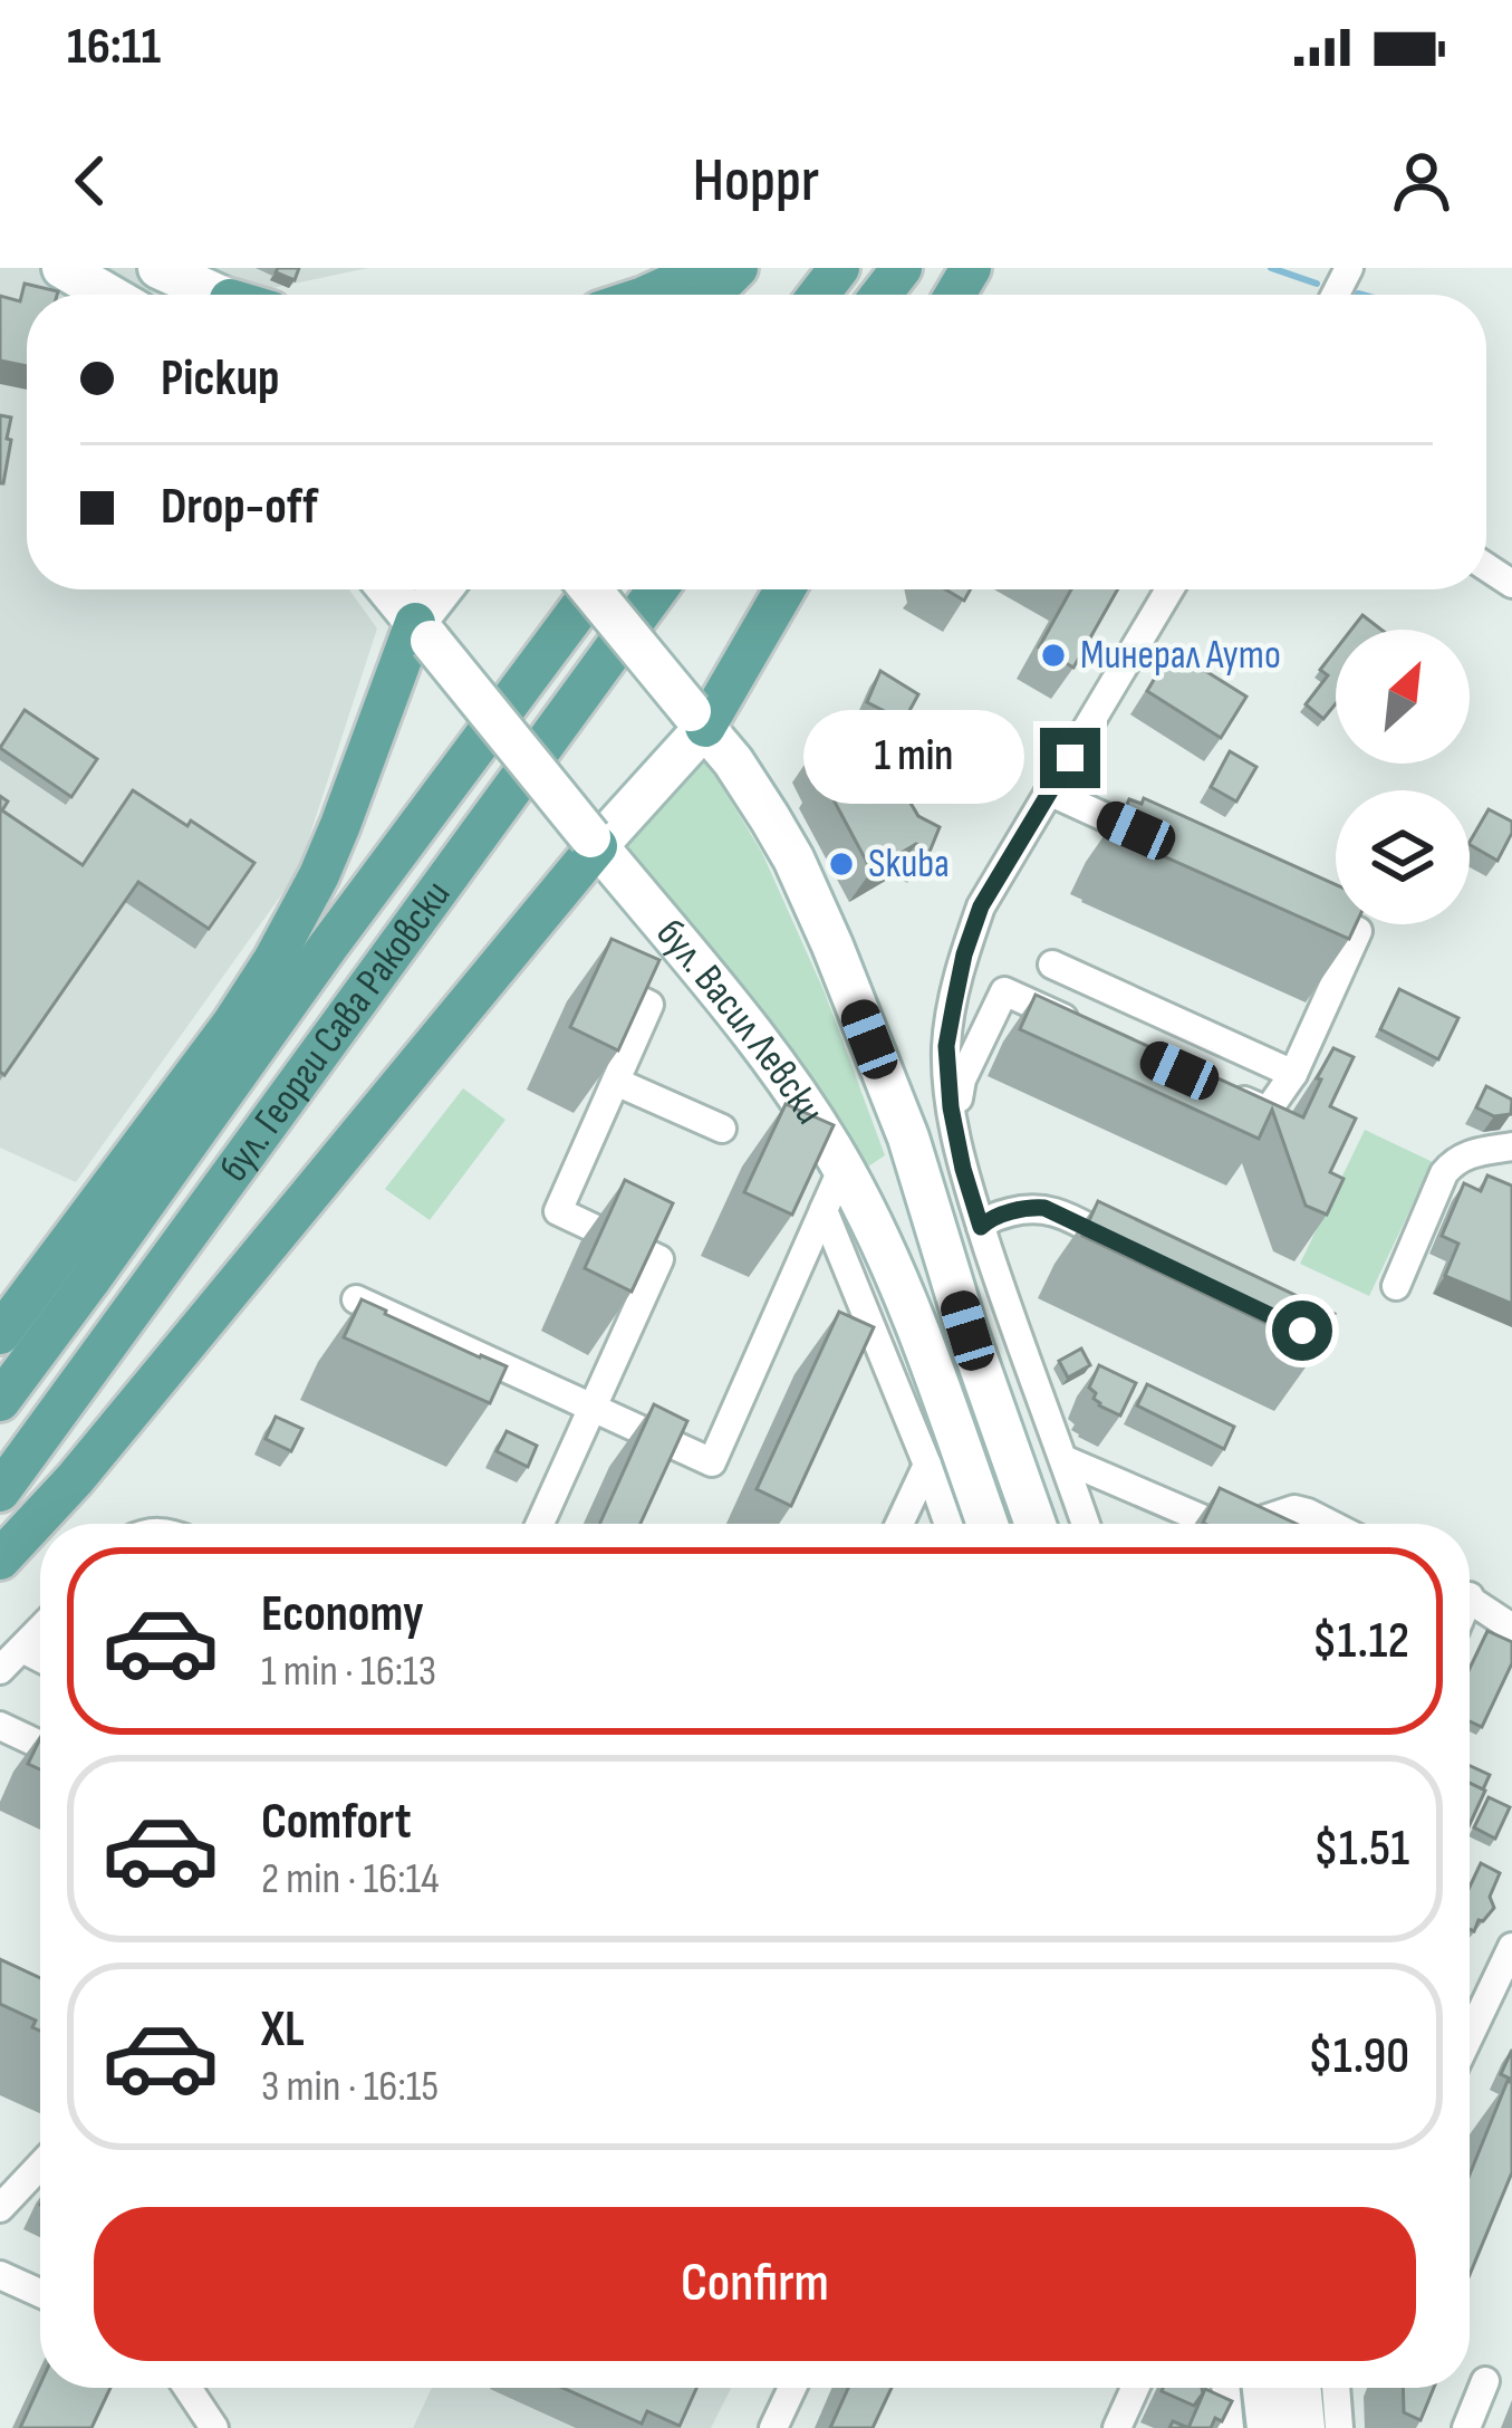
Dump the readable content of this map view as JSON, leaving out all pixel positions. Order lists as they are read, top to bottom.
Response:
{
  "streets": {
    "main road": ["бул. Васил Левски", "бул. Георги Сава Раковски"]
  },
  "places": ["Минерал Ауто", "Skuba"],
  "north": "top right",
  "page": {
    "status": "16:11",
    "header": "Hoppr",
    "banner": ["Pickup", "Drop-off"],
    "bubble": "1 min",
    "list": [
      {
        "name": "Economy",
        "note": "1 min · 16:13",
        "value": "$1.12"
      },
      {
        "name": "Comfort",
        "note": "2 min · 16:14",
        "value": "$1.51"
      },
      {
        "name": "XL",
        "note": "3 min · 16:15",
        "value": "$1.90"
      }
    ],
    "buttons": "Confirm"
  }
}
